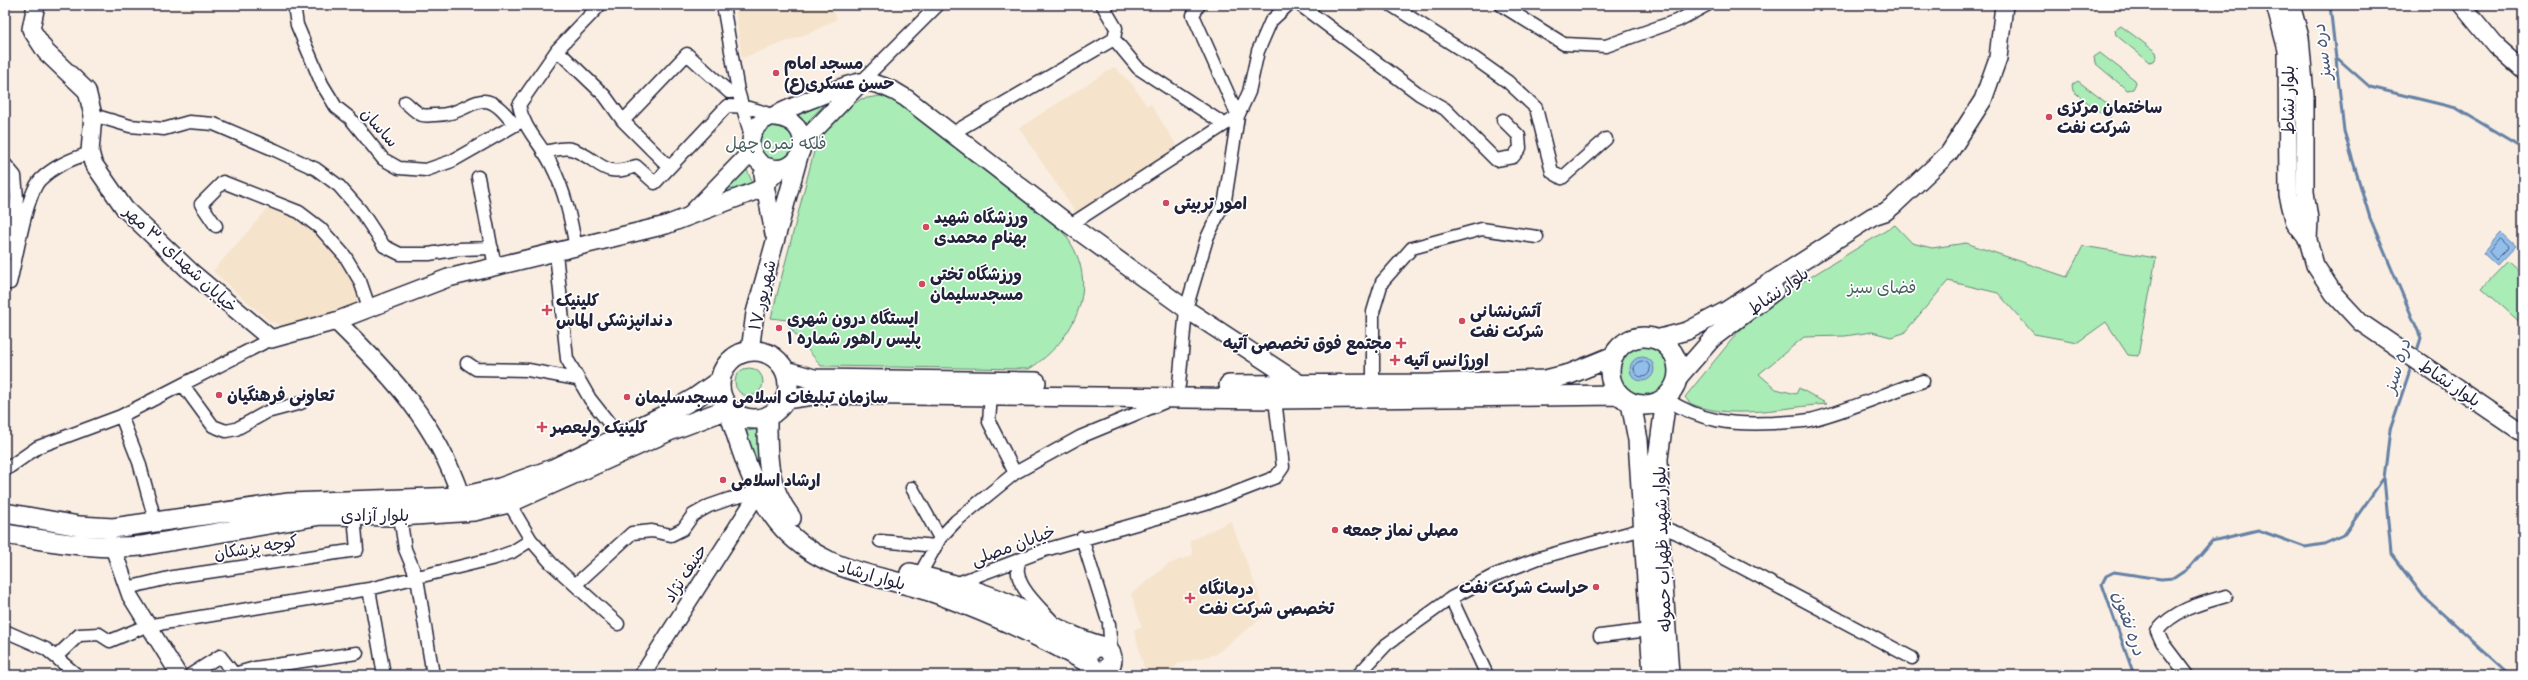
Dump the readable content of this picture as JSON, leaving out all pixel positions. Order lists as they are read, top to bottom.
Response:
{
  "streets": {
    "main road": [
      "بلوار نشاط",
      "خیابان شهدای ۳۰ مهر",
      "۱۷ شهریور",
      "بلوار آزادی",
      "بلوار شهید ظهراب حموله",
      "بلوار ارشاد"
    ],
    "street": [
      "ساسان",
      "خیابان مصلی",
      "کوچه پزشکان",
      "حنیف نژاد"
    ]
  },
  "crossings": [
    ["بلوار نشاط", "بلوار شهید ظهراب حموله"],
    ["۱۷ شهریور", "بلوار آزادی"],
    ["۱۷ شهریور", "بلوار ارشاد"],
    ["بلوار آزادی", "کوچه پزشکان"],
    ["بلوار آزادی", "بلوار ارشاد"],
    ["خیابان مصلی", "بلوار ارشاد"],
    ["حنیف نژاد", "بلوار ارشاد"]
  ],
  "water": ["دره سبز", "دره نفتون"],
  "parks": ["فلکه نمره چهل", "فضای سبز"],
  "places": {
    "other": [
      "مسجد امام حسن عسکری(ع)",
      "ساختمان مرکزی شرکت نفت",
      "امور تربیتی",
      "ورزشگاه شهید بهنام محمدی",
      "ورزشگاه تختی مسجدسلیمان",
      "آتش‌نشانی شرکت نفت",
      "ایستگاه درون شهری پلیس راهور شماره ۱",
      "تعاونی فرهنگیان",
      "سازمان تبلیغات اسلامی مسجدسلیمان",
      "ارشاد اسلامی",
      "مصلی نماز جمعه",
      "حراست شرکت نفت"
    ],
    "health": [
      "کلینیک دندانپزشکی الماس",
      "مجتمع فوق تخصصی آتیه",
      "اورژانس آتیه",
      "کلینیک ولیعصر",
      "درمانگاه تخصصی شرکت نفت"
    ]
  }
}
